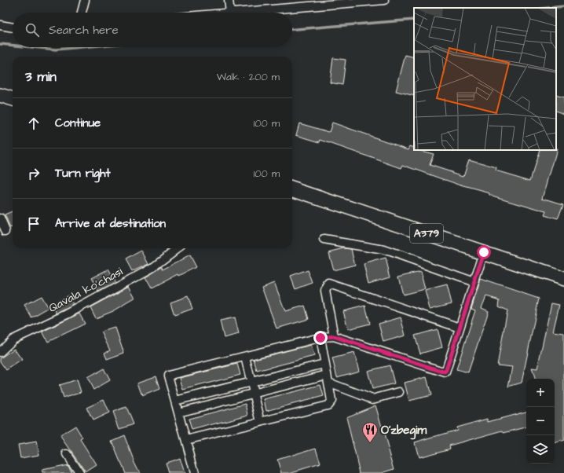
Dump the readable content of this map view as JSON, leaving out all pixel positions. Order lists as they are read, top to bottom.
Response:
{
  "streets": {
    "highway": ["A379"],
    "street": ["Qavala ko'chasi"]
  },
  "places": {
    "restaurant": ["O'zbegim"]
  },
  "page": {
    "search": "Search here",
    "heading": ["3 min", "Walk · 200 m"],
    "list": [
      ["Continue", "100 m"],
      ["Turn right", "100 m"],
      "Arrive at destination"
    ],
    "map_buttons": ["+", "−"]
  }
}
